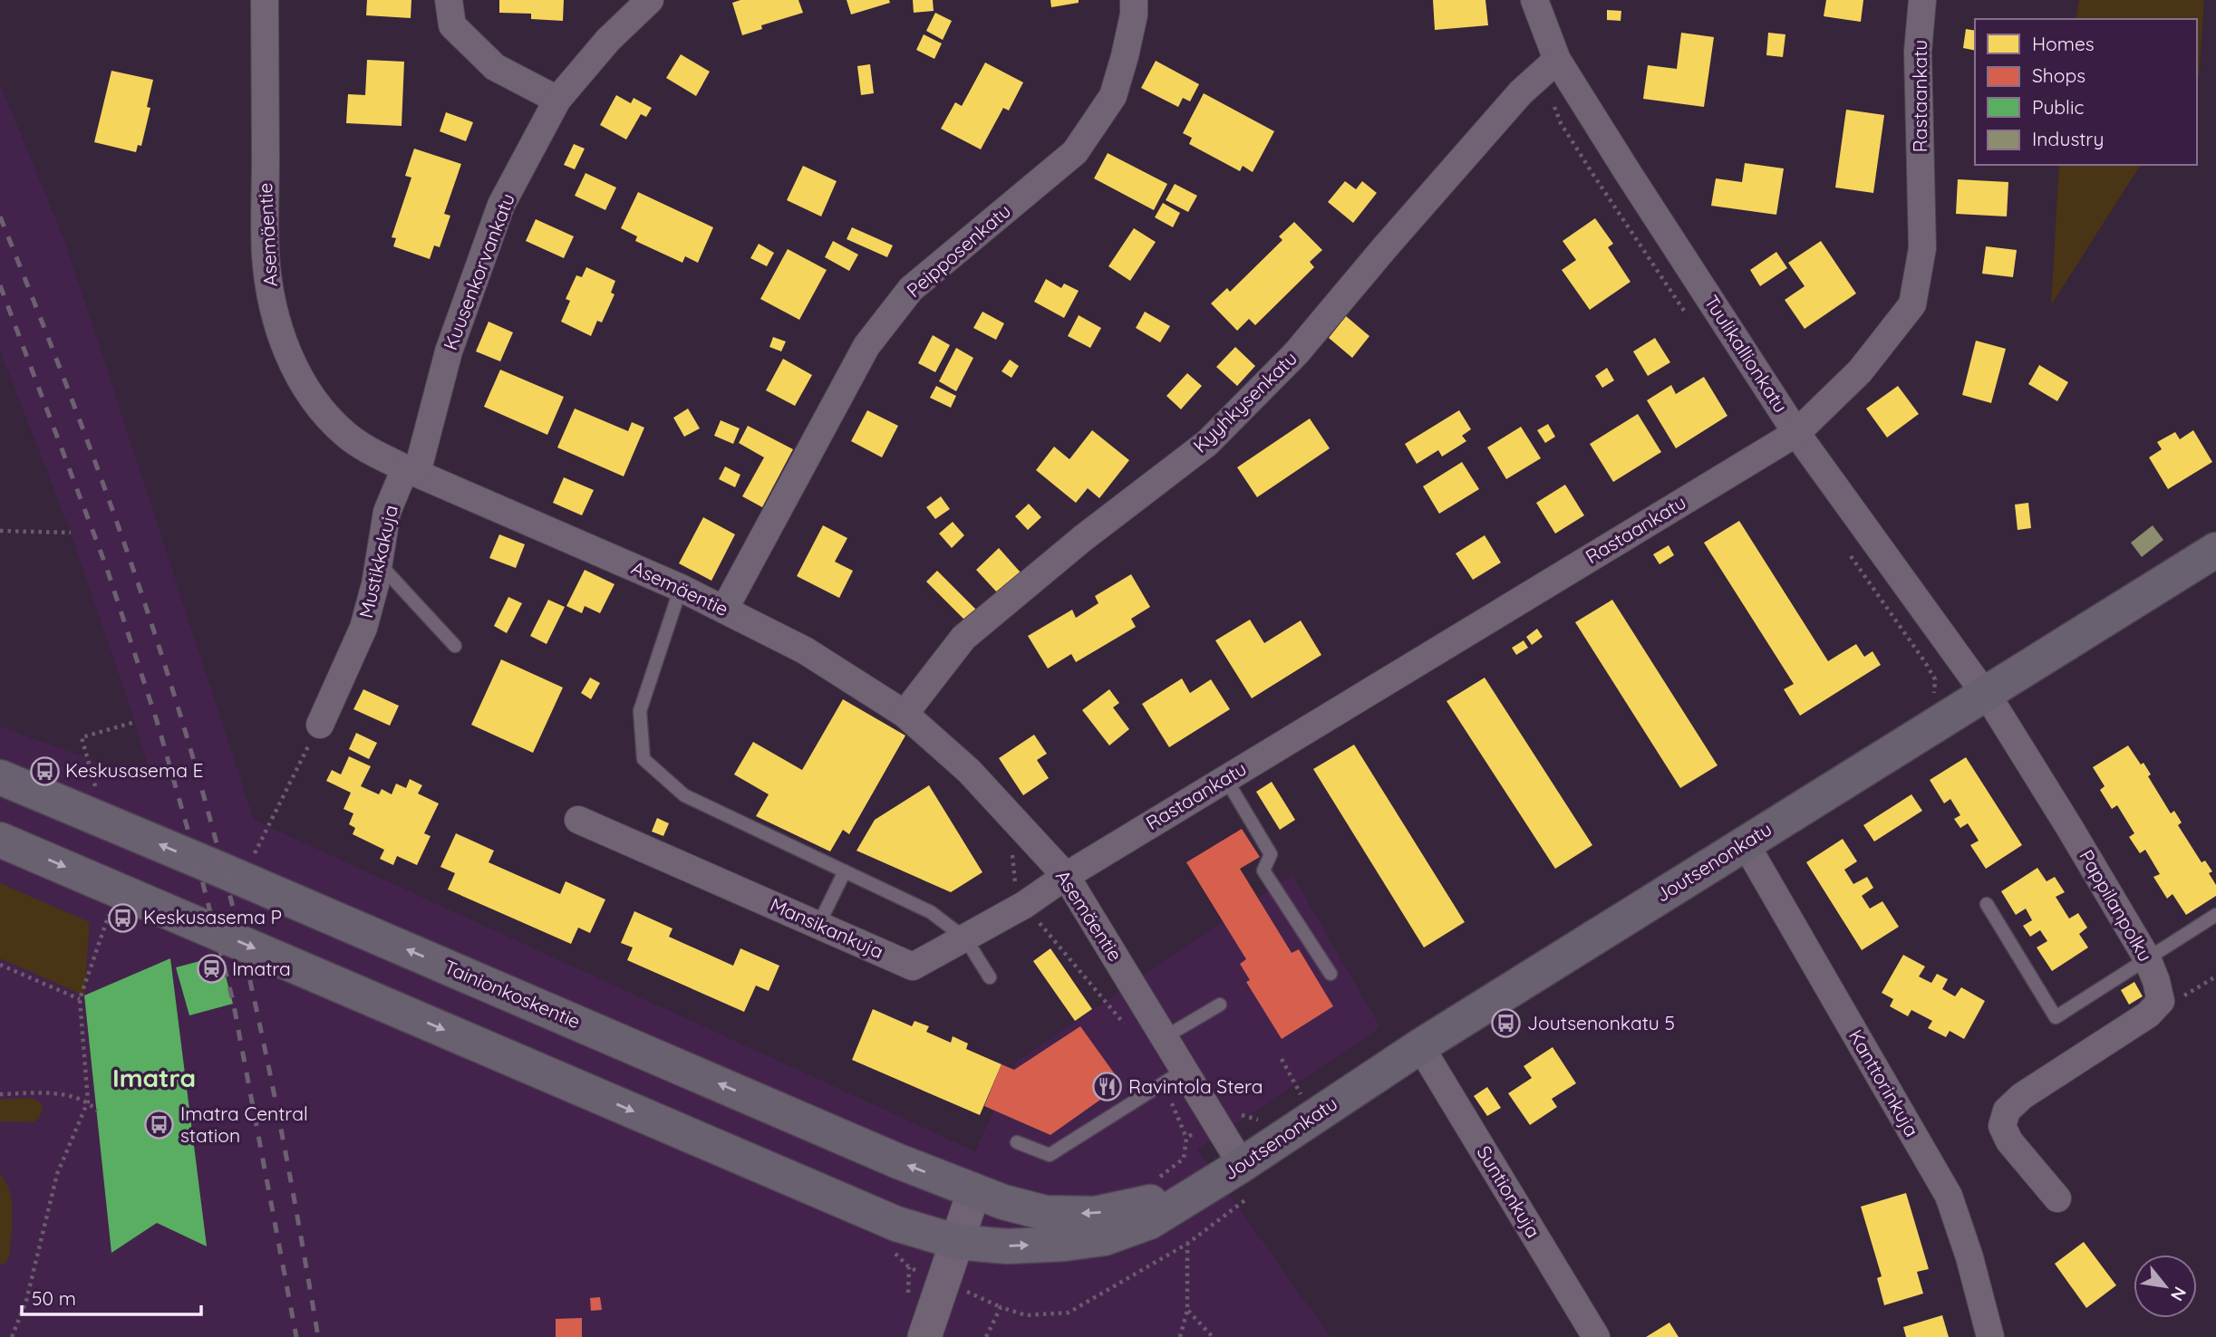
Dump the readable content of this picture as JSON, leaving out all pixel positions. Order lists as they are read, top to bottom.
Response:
{
  "streets": {
    "main road": ["Joutsenonkatu", "Tainionkoskentie"],
    "street": [
      "Rastaankatu",
      "Asemäentie",
      "Peipposenkatu",
      "Kuusenkorvankatu",
      "Tuulikallionkatu",
      "Kyyhkysenkatu",
      "Mustikkakuja",
      "Pappilanpolku",
      "Mansikankuja",
      "Kanttorinkuja",
      "Suntionkuja"
    ]
  },
  "crossings": [
    ["Rastaankatu", "Asemäentie"],
    ["Rastaankatu", "Tuulikallionkatu"],
    ["Rastaankatu", "Mansikankuja"],
    ["Asemäentie", "Peipposenkatu"],
    ["Asemäentie", "Kuusenkorvankatu"],
    ["Asemäentie", "Kyyhkysenkatu"],
    ["Asemäentie", "Mustikkakuja"],
    ["Asemäentie", "Joutsenonkatu"],
    ["Asemäentie", "Mansikankuja"],
    ["Kuusenkorvankatu", "Mustikkakuja"],
    ["Tuulikallionkatu", "Kyyhkysenkatu"],
    ["Tuulikallionkatu", "Joutsenonkatu"],
    ["Tuulikallionkatu", "Pappilanpolku"],
    ["Joutsenonkatu", "Pappilanpolku"],
    ["Joutsenonkatu", "Tainionkoskentie"],
    ["Joutsenonkatu", "Kanttorinkuja"],
    ["Joutsenonkatu", "Suntionkuja"]
  ],
  "districts": ["Imatra"],
  "places": {
    "bus stop": [
      "Keskusasema E",
      "Keskusasema P",
      "Joutsenonkatu 5",
      "Imatra Central station"
    ],
    "station": ["Imatra"],
    "restaurant": ["Ravintola Stera"]
  },
  "legend": [
    "Homes",
    "Shops",
    "Public",
    "Industry"
  ],
  "scale_bar": "50 m",
  "north": "bottom right"
}
